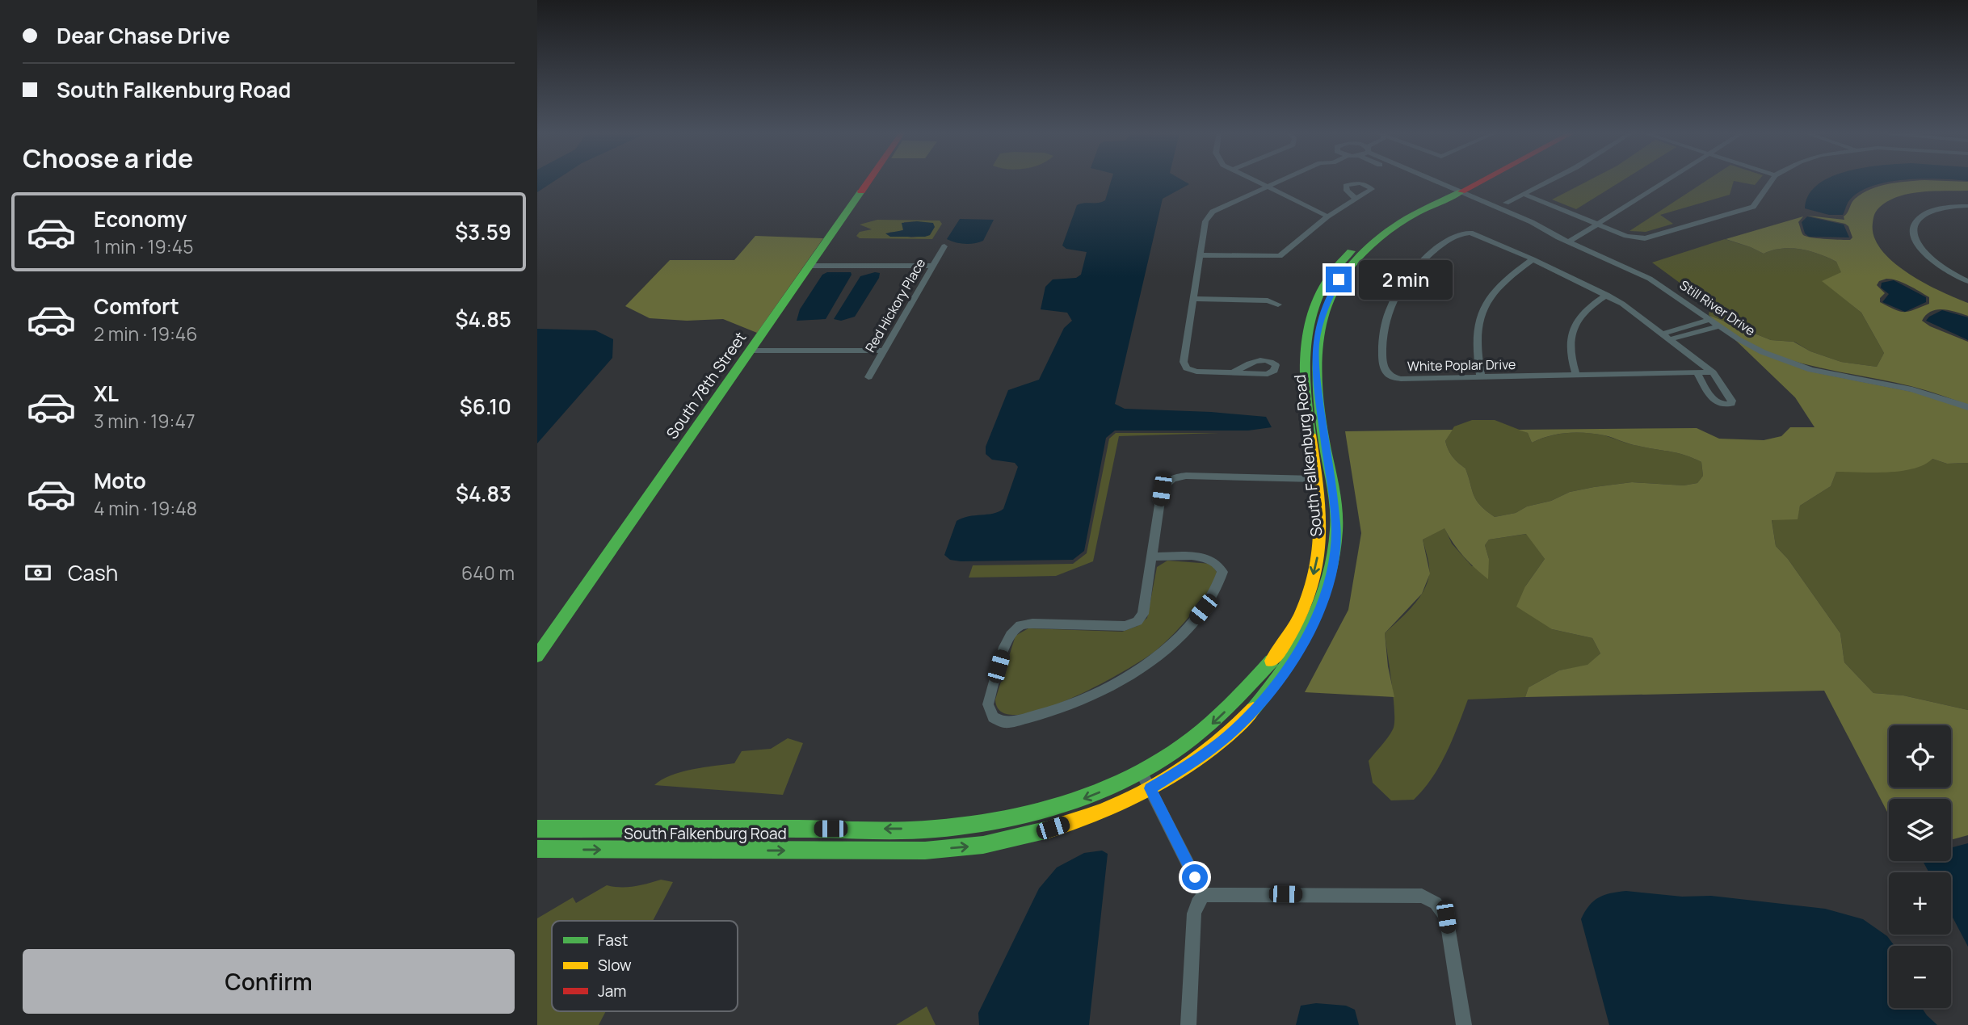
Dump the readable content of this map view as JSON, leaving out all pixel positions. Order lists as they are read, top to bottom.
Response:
{
  "streets": {
    "street": [
      "Red Hickory Place",
      "Still River Drive",
      "White Poplar Drive",
      "South 78th Street",
      "South Falkenburg Road"
    ]
  },
  "crossings": [
    ["Still River Drive", "South Falkenburg Road"]
  ],
  "legend": ["Fast", "Slow", "Jam"],
  "page": {
    "banner": ["Dear Chase Drive", "South Falkenburg Road"],
    "heading": "Choose a ride",
    "list": [
      {
        "name": "Economy",
        "note": "1 min · 19:45",
        "value": "$3.59"
      },
      {
        "name": "Comfort",
        "note": "2 min · 19:46",
        "value": "$4.85"
      },
      {
        "name": "XL",
        "note": "3 min · 19:47",
        "value": "$6.10"
      },
      {
        "name": "Moto",
        "note": "4 min · 19:48",
        "value": "$4.83"
      }
    ],
    "bubble": "2 min",
    "pay": ["Cash", "640 m"],
    "map_buttons": ["+", "−"],
    "buttons": "Confirm"
  }
}
